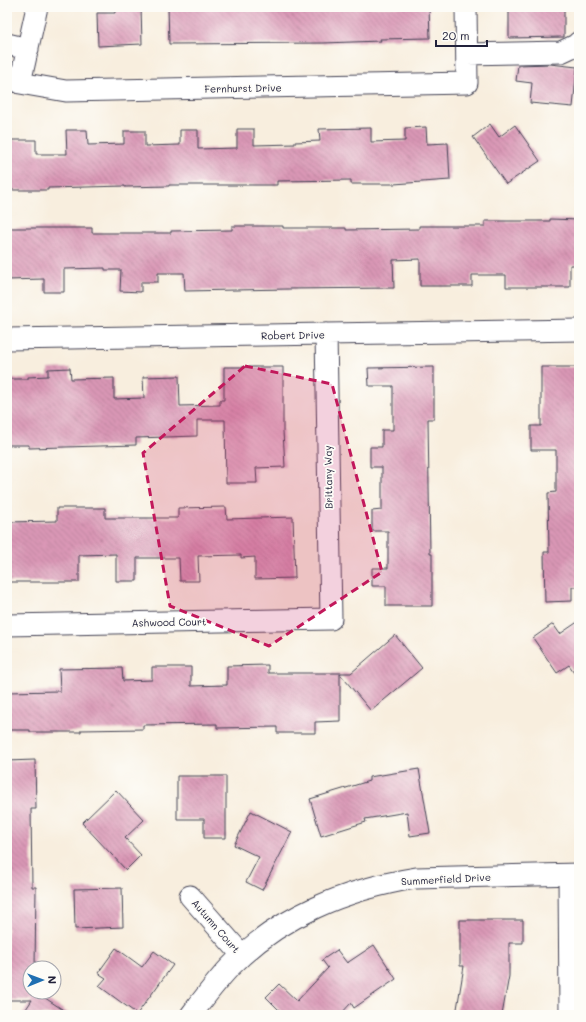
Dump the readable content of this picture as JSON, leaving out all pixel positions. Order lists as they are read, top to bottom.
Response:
{
  "streets": {
    "street": [
      "Fernhurst Drive",
      "Robert Drive",
      "Brittany Way",
      "Ashwood Court",
      "Summerfield Drive",
      "Autumn Court"
    ]
  },
  "crossings": [
    ["Robert Drive", "Brittany Way"],
    ["Brittany Way", "Ashwood Court"],
    ["Summerfield Drive", "Autumn Court"]
  ],
  "scale_bar": "20 m",
  "north": "right"
}
